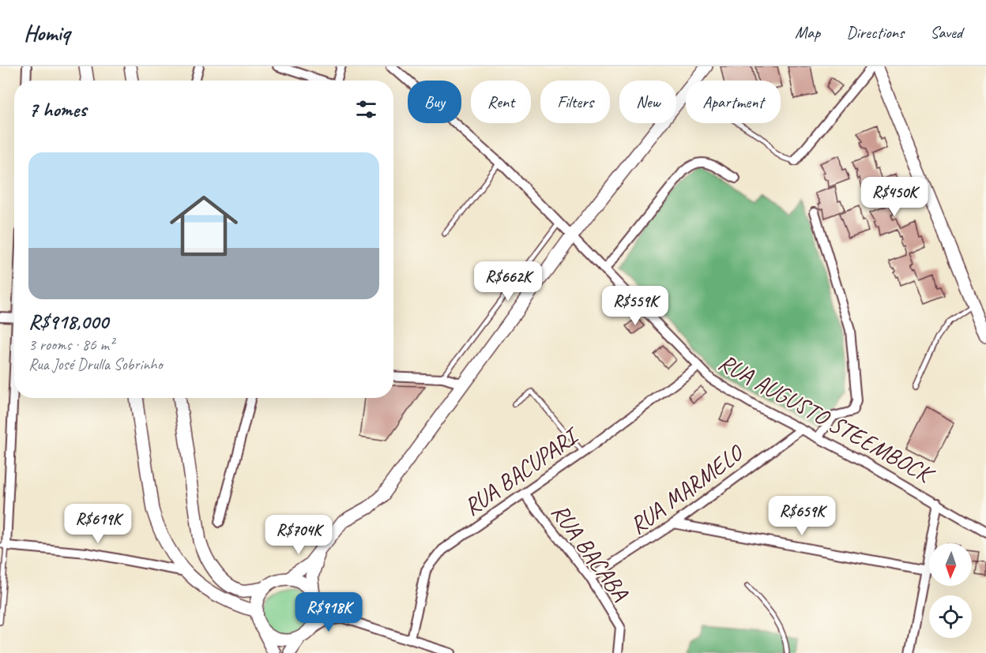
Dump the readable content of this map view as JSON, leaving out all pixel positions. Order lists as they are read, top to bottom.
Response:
{
  "streets": {
    "street": [
      "RUA AUGUSTO STEEMBOCK",
      "RUA BACUPARI",
      "RUA MARMELO",
      "RUA BACABA"
    ]
  },
  "crossings": [
    ["RUA AUGUSTO STEEMBOCK", "RUA BACUPARI"],
    ["RUA AUGUSTO STEEMBOCK", "RUA MARMELO"],
    ["RUA BACUPARI", "RUA BACABA"],
    ["RUA MARMELO", "RUA BACABA"]
  ],
  "north": "bottom",
  "page": {
    "header": "Homiq",
    "nav": ["Map", "Directions", "Saved"],
    "chip": [
      "Buy",
      "Rent",
      "Filters",
      "New",
      "Apartment"
    ],
    "heading": "7 homes",
    "list": [
      {
        "name": "R$918,000",
        "note": "3 rooms · 86 m² · Rua José Drulla Sobrinho"
      }
    ],
    "price": [
      "R$450K",
      "R$662K",
      "R$559K",
      "R$659K",
      "R$619K",
      "R$704K",
      "R$918K"
    ]
  }
}
